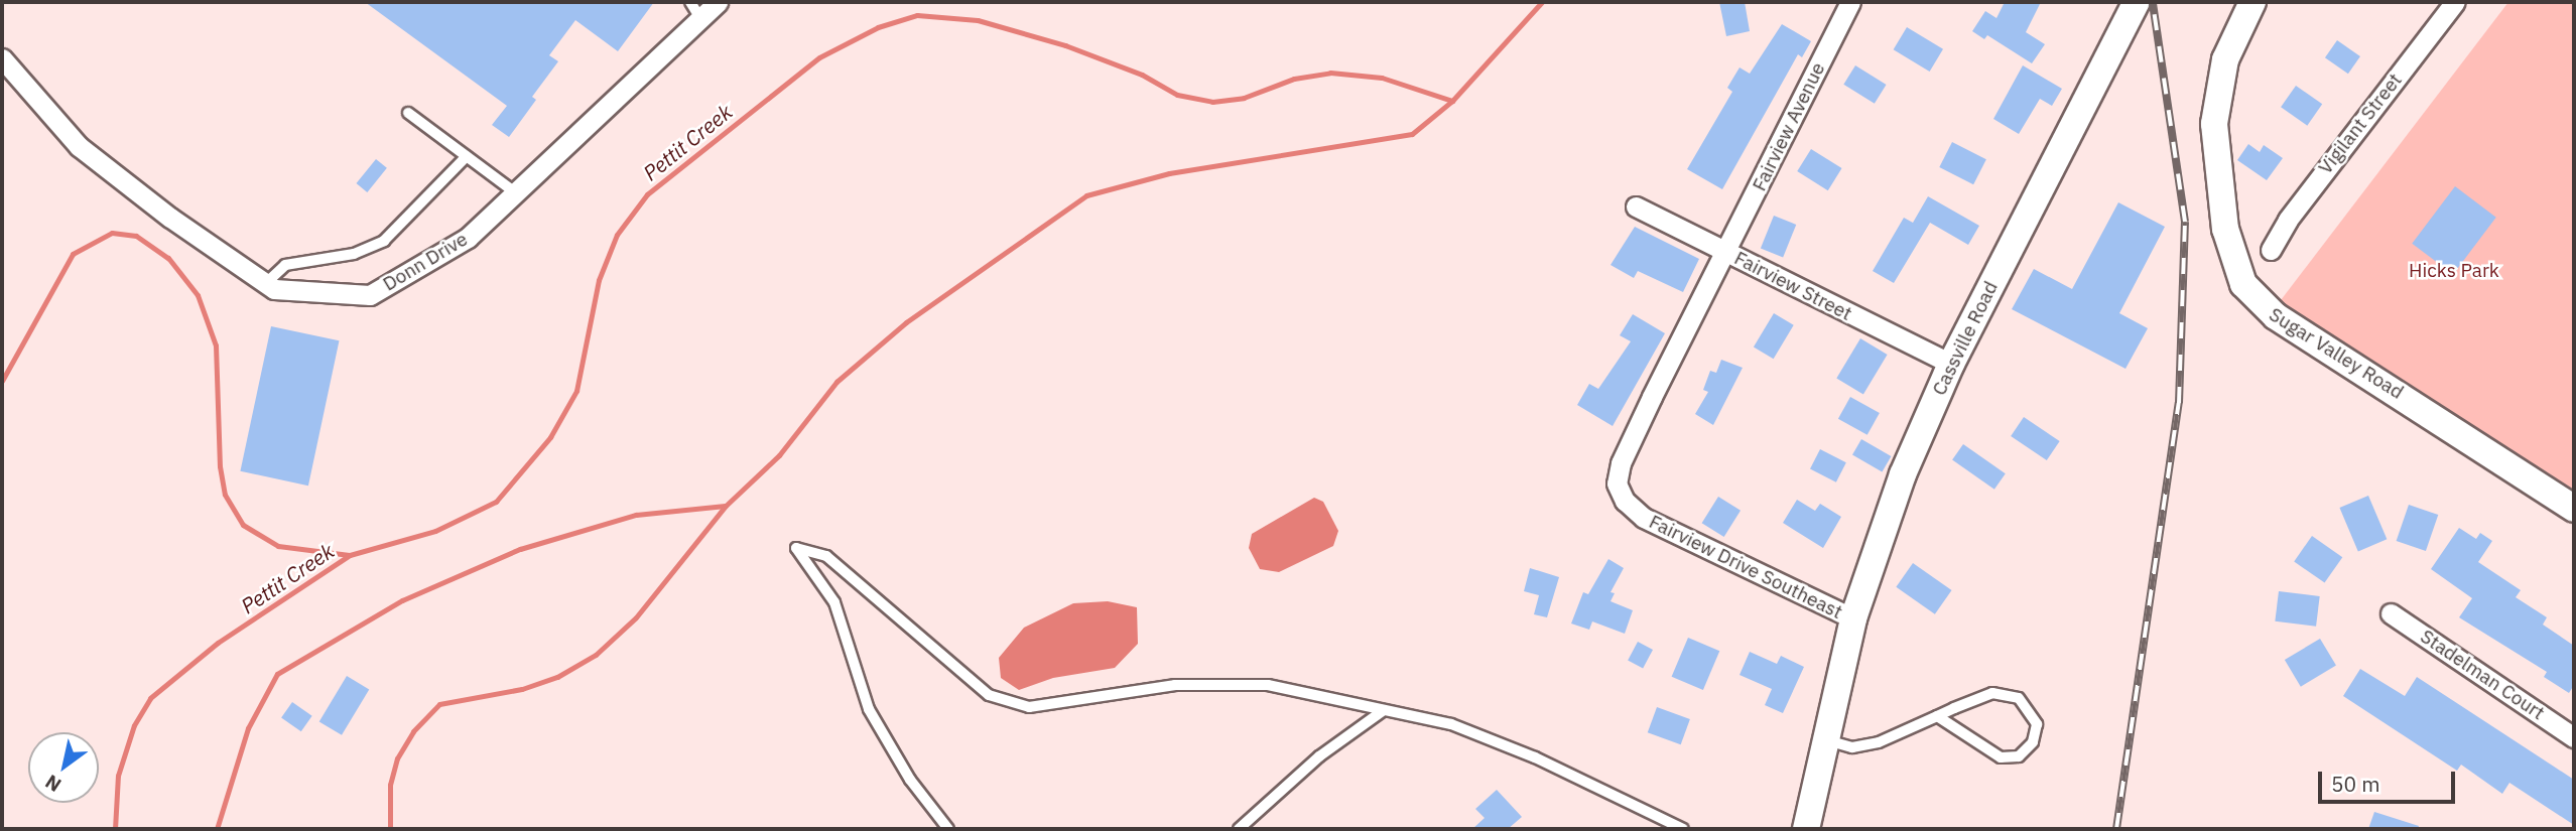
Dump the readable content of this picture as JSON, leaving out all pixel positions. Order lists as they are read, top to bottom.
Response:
{
  "streets": {
    "main road": ["Cassville Road", "Sugar Valley Road"],
    "street": [
      "Vigilant Street",
      "Fairview Avenue",
      "Donn Drive",
      "Fairview Street",
      "Fairview Drive Southeast",
      "Stadelman Court"
    ]
  },
  "crossings": [
    ["Fairview Avenue", "Fairview Street"],
    ["Fairview Avenue", "Fairview Drive Southeast"],
    ["Fairview Street", "Cassville Road"],
    ["Fairview Street", "Fairview Drive Southeast"],
    ["Cassville Road", "Fairview Drive Southeast"]
  ],
  "water": ["Pettit Creek"],
  "parks": ["Hicks Park"],
  "scale_bar": "50 m",
  "north": "bottom left"
}
